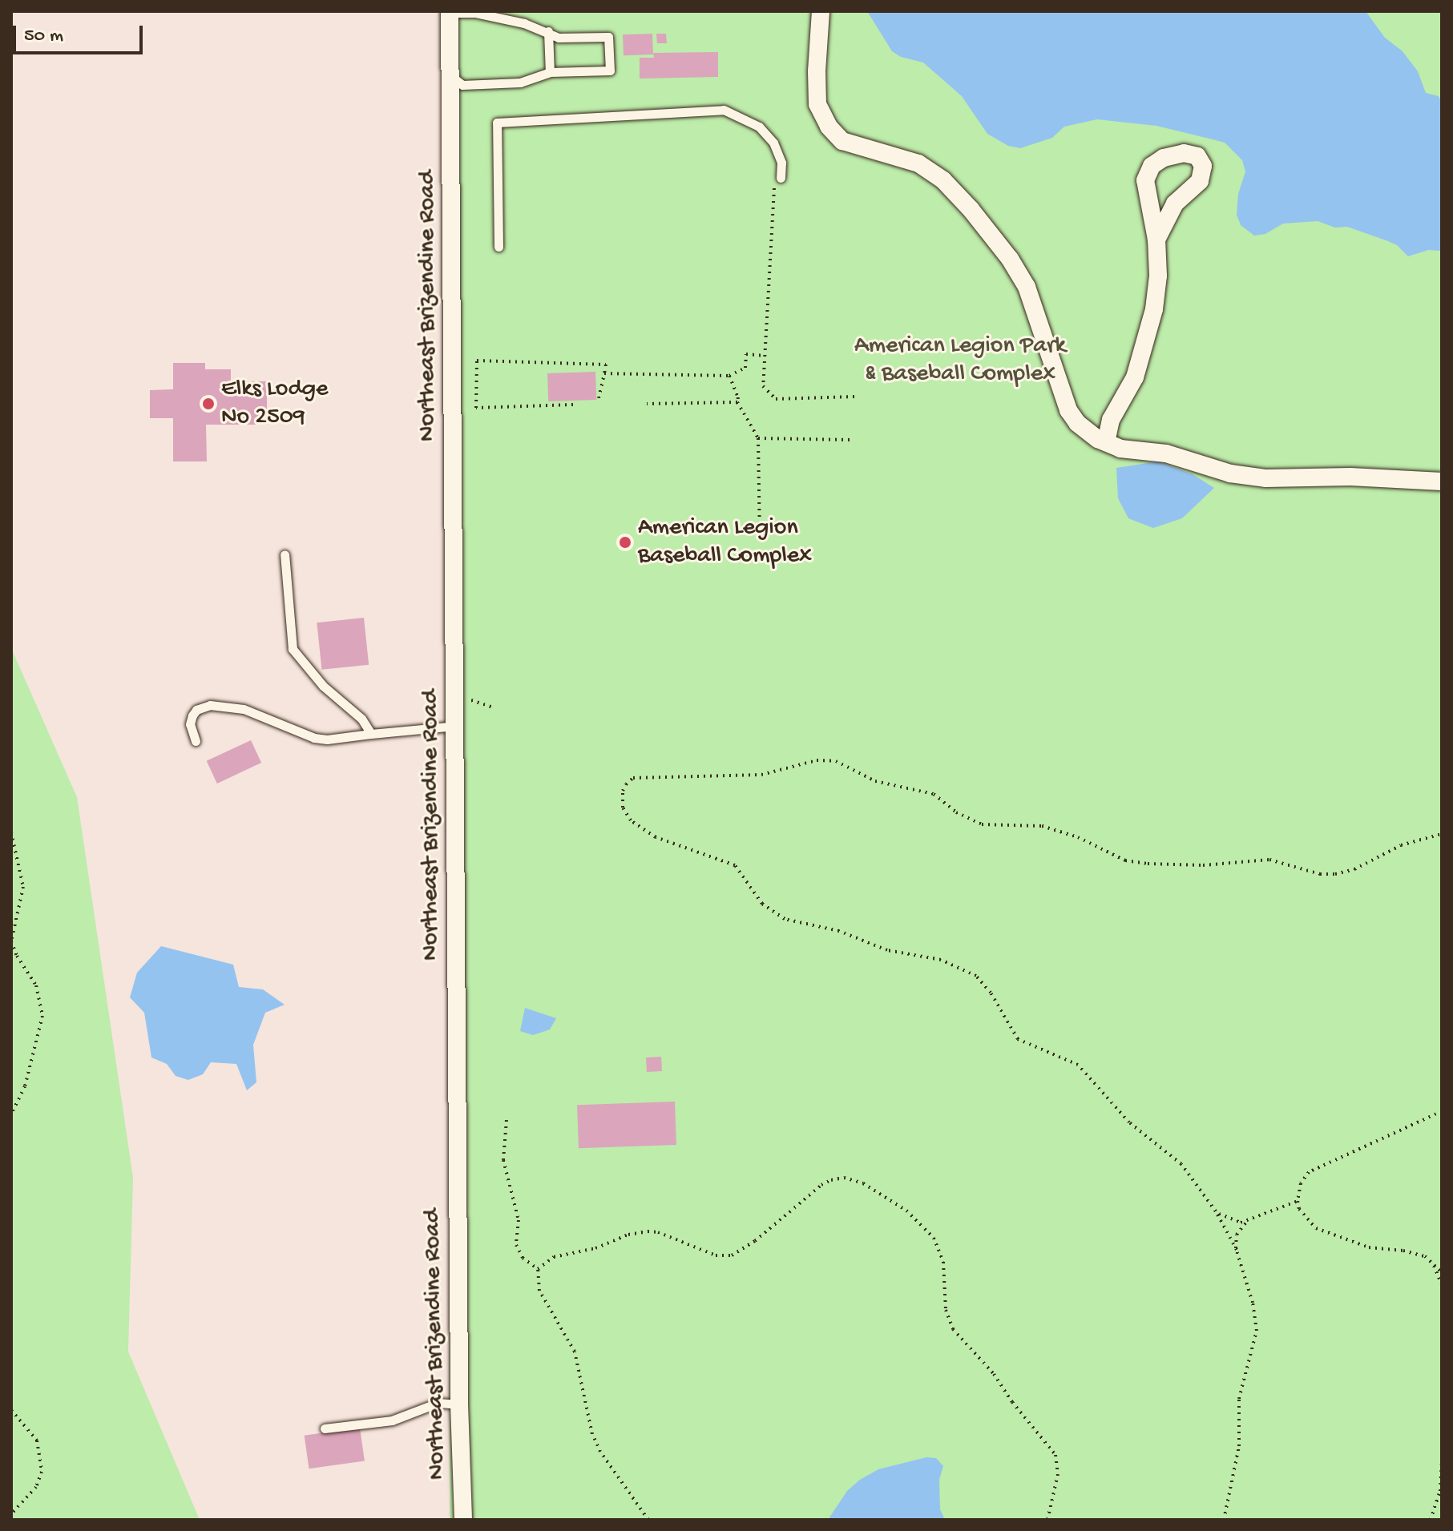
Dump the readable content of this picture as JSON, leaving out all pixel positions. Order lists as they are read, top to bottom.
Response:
{
  "streets": {
    "street": ["Northeast Brizendine Road"]
  },
  "parks": ["American Legion Park & Baseball Complex"],
  "places": ["Elks Lodge No 2509", "American Legion Baseball Complex"],
  "scale_bar": "50 m"
}
